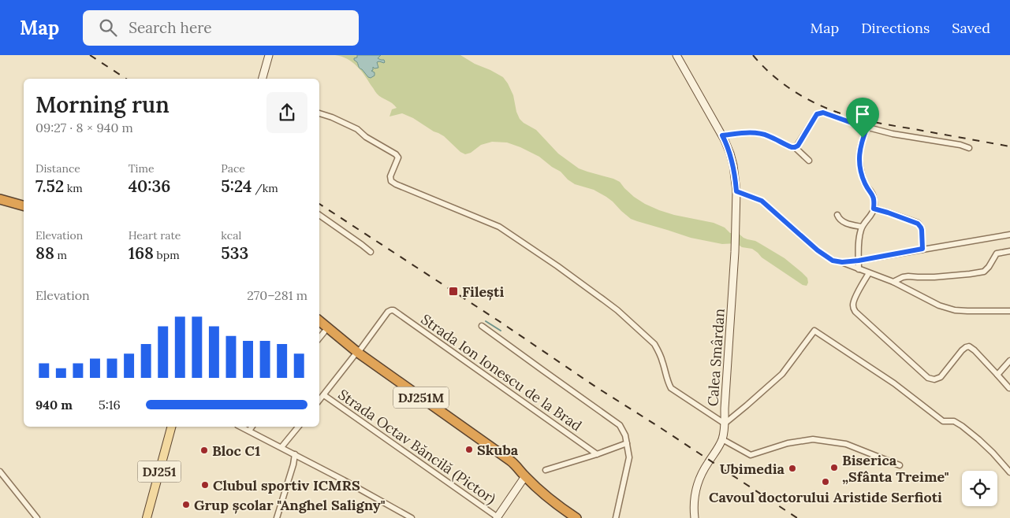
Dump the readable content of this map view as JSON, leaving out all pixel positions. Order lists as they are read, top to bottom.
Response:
{
  "streets": {
    "highway": ["DJ251M"],
    "main road": ["Calea Smârdan", "DJ251"],
    "street": ["Strada Ion Ionescu de la Brad", "Strada Octav Băncilă (Pictor)"]
  },
  "crossings": [
    ["Strada Ion Ionescu de la Brad", "DJ251M"]
  ],
  "places": {
    "transit": ["Filești"],
    "other": [
      "Skuba",
      "Bloc C1",
      "Biserica „Sfânta Treime\"",
      "Ubimedia",
      "Cavoul doctorului Aristide Serfioti",
      "Clubul sportiv ICMRS",
      "Grup școlar \"Anghel Saligny\""
    ]
  },
  "page": {
    "header": "Map",
    "search": "Search here",
    "nav": ["Map", "Directions", "Saved"],
    "heading": ["Morning run", "09:27 · 8 × 940 m"],
    "stats": [
      ["Distance", "7.52 km"],
      ["Time", "40:36"],
      ["Pace", "5:24 /km"],
      ["Elevation", "88 m"],
      ["Heart rate", "168 bpm"],
      ["kcal", "533"]
    ],
    "chart": ["Elevation", "270–281 m"],
    "list": [
      {
        "name": "940 m",
        "note": "5:16"
      }
    ]
  }
}
